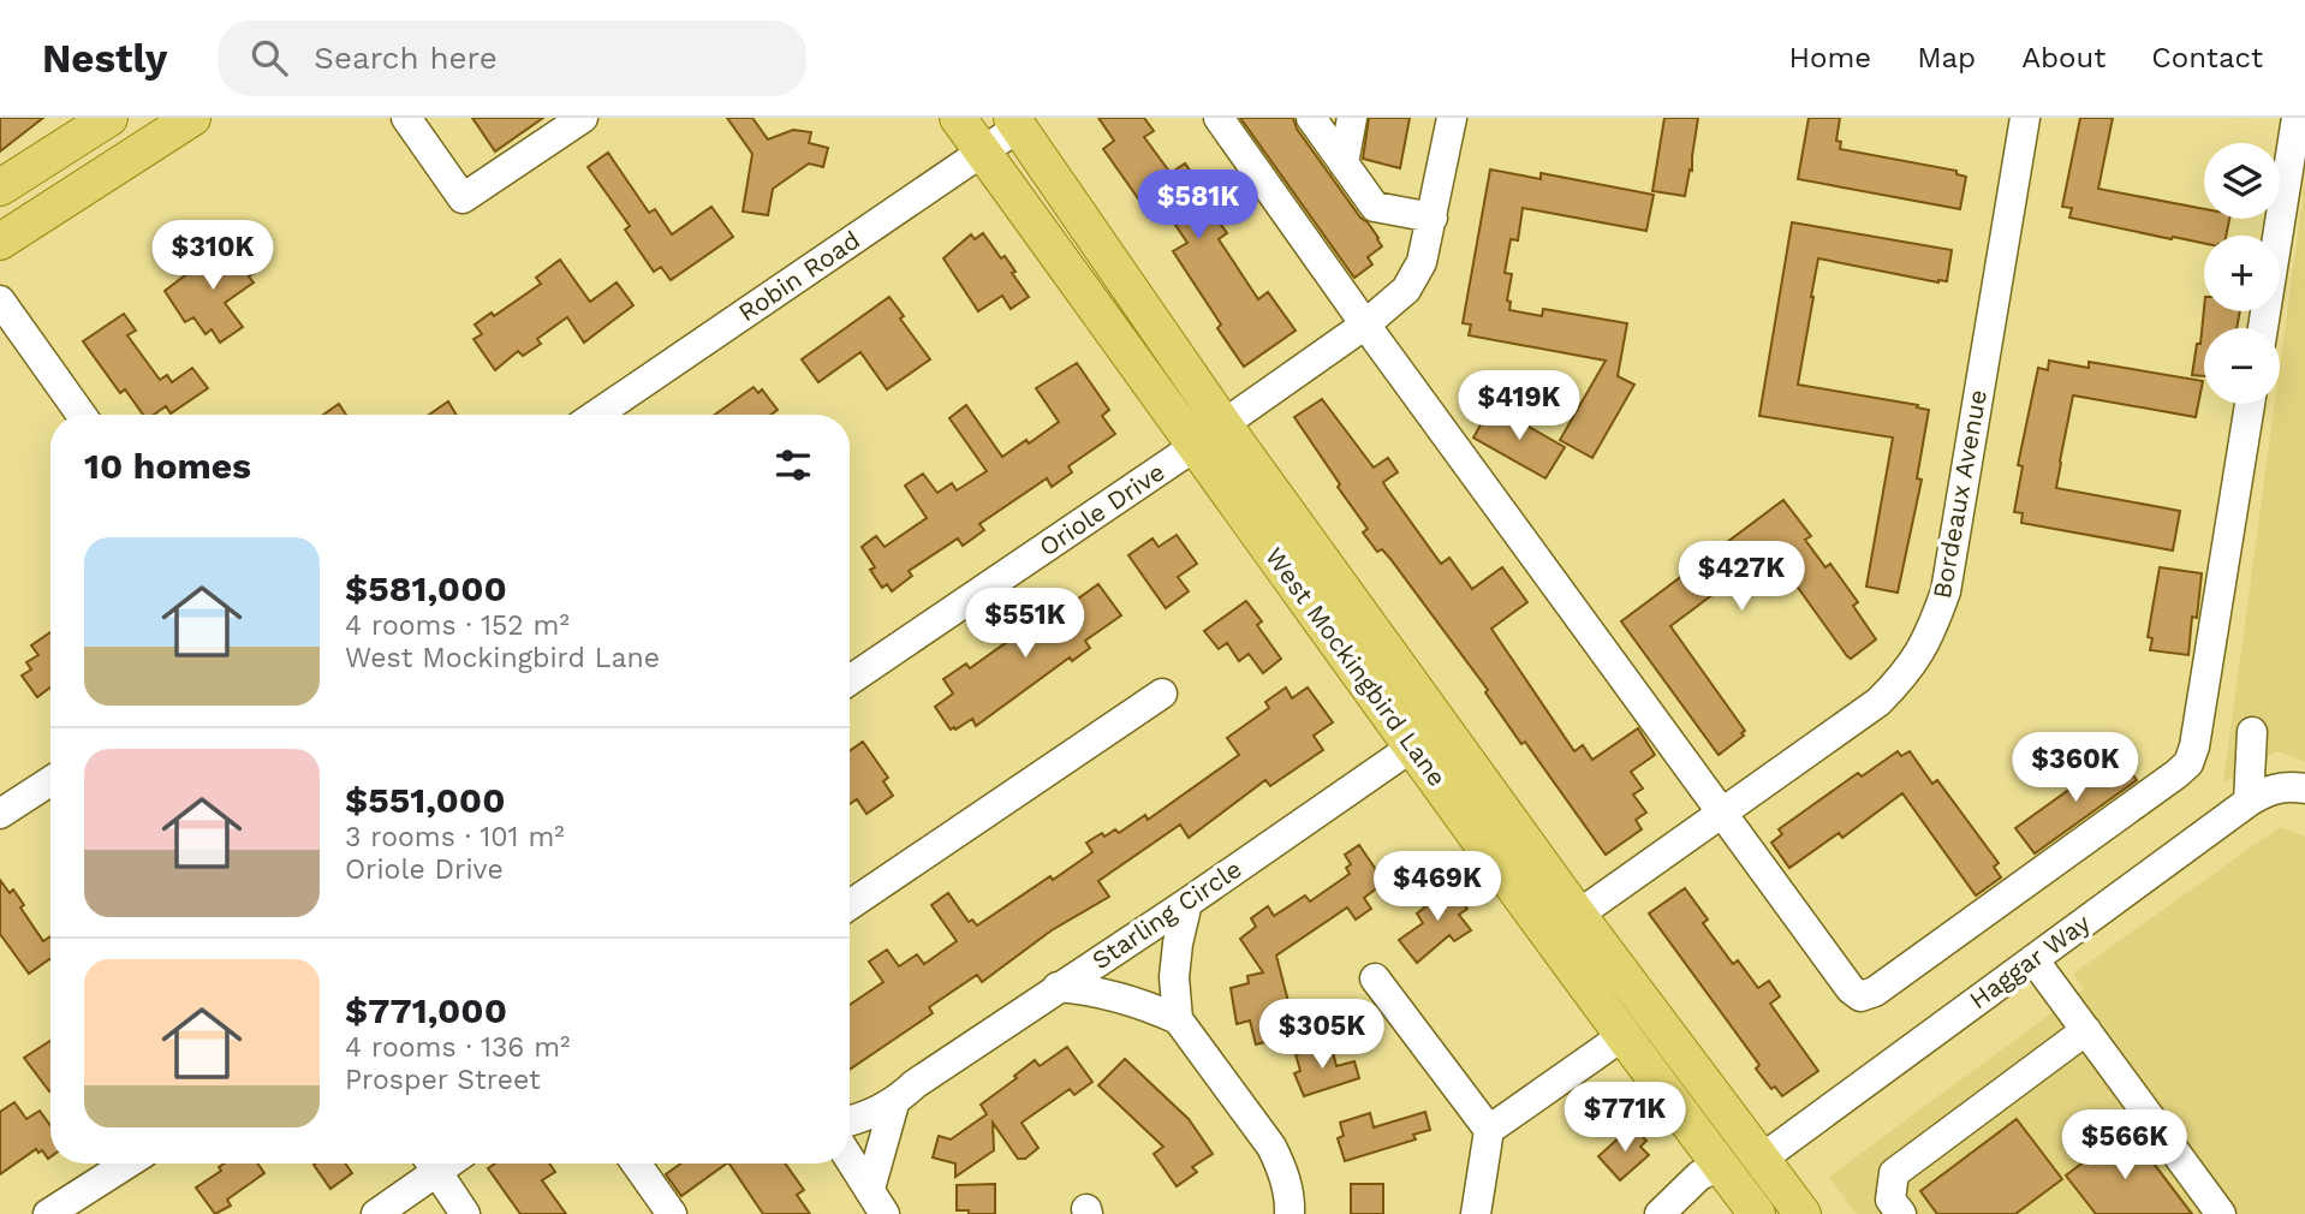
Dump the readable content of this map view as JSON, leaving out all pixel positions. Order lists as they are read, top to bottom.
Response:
{
  "streets": {
    "main road": ["West Mockingbird Lane"],
    "street": [
      "Robin Road",
      "Bordeaux Avenue",
      "Oriole Drive",
      "Starling Circle",
      "Haggar Way"
    ]
  },
  "crossings": [
    ["Robin Road", "West Mockingbird Lane"],
    ["Bordeaux Avenue", "West Mockingbird Lane"],
    ["Oriole Drive", "West Mockingbird Lane"],
    ["West Mockingbird Lane", "Starling Circle"],
    ["West Mockingbird Lane", "Haggar Way"]
  ],
  "page": {
    "header": "Nestly",
    "search": "Search here",
    "nav": [
      "Home",
      "Map",
      "About",
      "Contact"
    ],
    "map_buttons": ["+", "−"],
    "price": [
      "$581K",
      "$310K",
      "$419K",
      "$427K",
      "$551K",
      "$360K",
      "$469K",
      "$305K",
      "$771K",
      "$566K"
    ],
    "heading": "10 homes",
    "list": [
      {
        "name": "$581,000",
        "note": "4 rooms · 152 m² · West Mockingbird Lane"
      },
      {
        "name": "$551,000",
        "note": "3 rooms · 101 m² · Oriole Drive"
      },
      {
        "name": "$771,000",
        "note": "4 rooms · 136 m² · Prosper Street"
      }
    ]
  }
}
